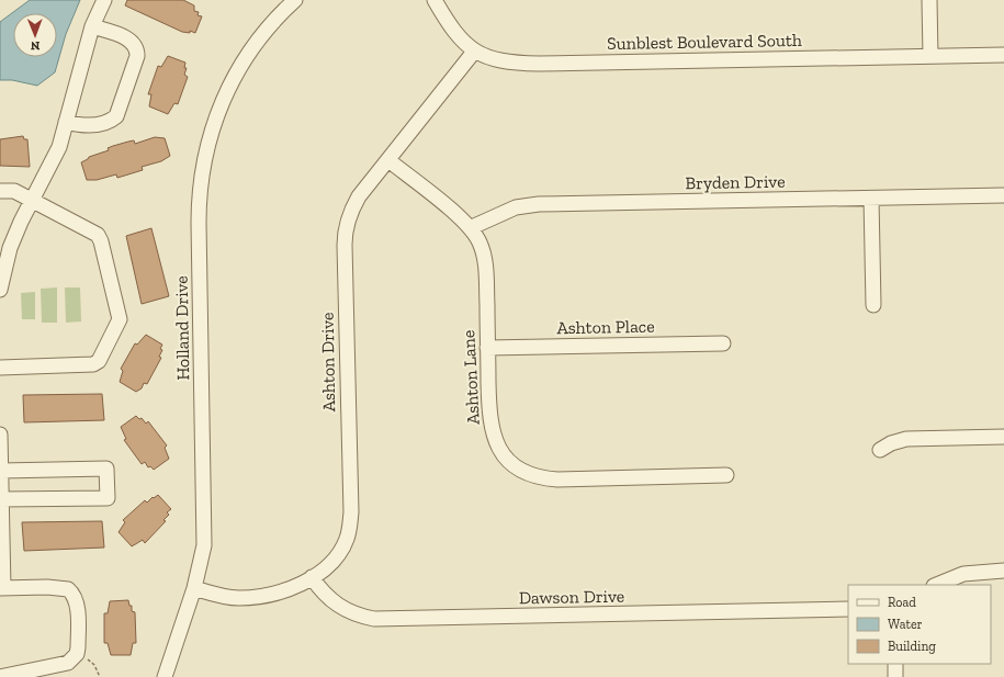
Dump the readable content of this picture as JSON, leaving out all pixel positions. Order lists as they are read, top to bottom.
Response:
{
  "streets": {
    "street": [
      "Sunblest Boulevard South",
      "Bryden Drive",
      "Ashton Place",
      "Holland Drive",
      "Ashton Drive",
      "Ashton Lane",
      "Dawson Drive"
    ]
  },
  "crossings": [
    ["Sunblest Boulevard South", "Ashton Drive"],
    ["Bryden Drive", "Ashton Lane"],
    ["Ashton Place", "Ashton Lane"],
    ["Holland Drive", "Ashton Drive"],
    ["Ashton Drive", "Ashton Lane"],
    ["Ashton Drive", "Dawson Drive"]
  ],
  "legend": ["Road", "Water", "Building"],
  "north": "bottom"
}
